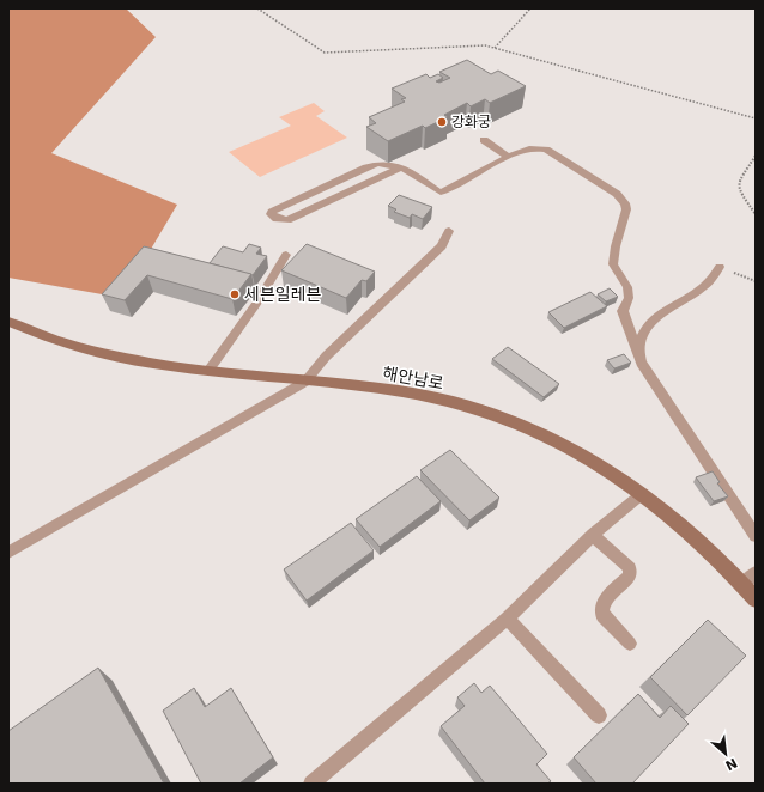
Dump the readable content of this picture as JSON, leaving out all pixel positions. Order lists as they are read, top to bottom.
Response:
{
  "streets": {
    "main road": ["해안남로"]
  },
  "places": ["강화궁", "세븐일레븐"],
  "north": "bottom right"
}
